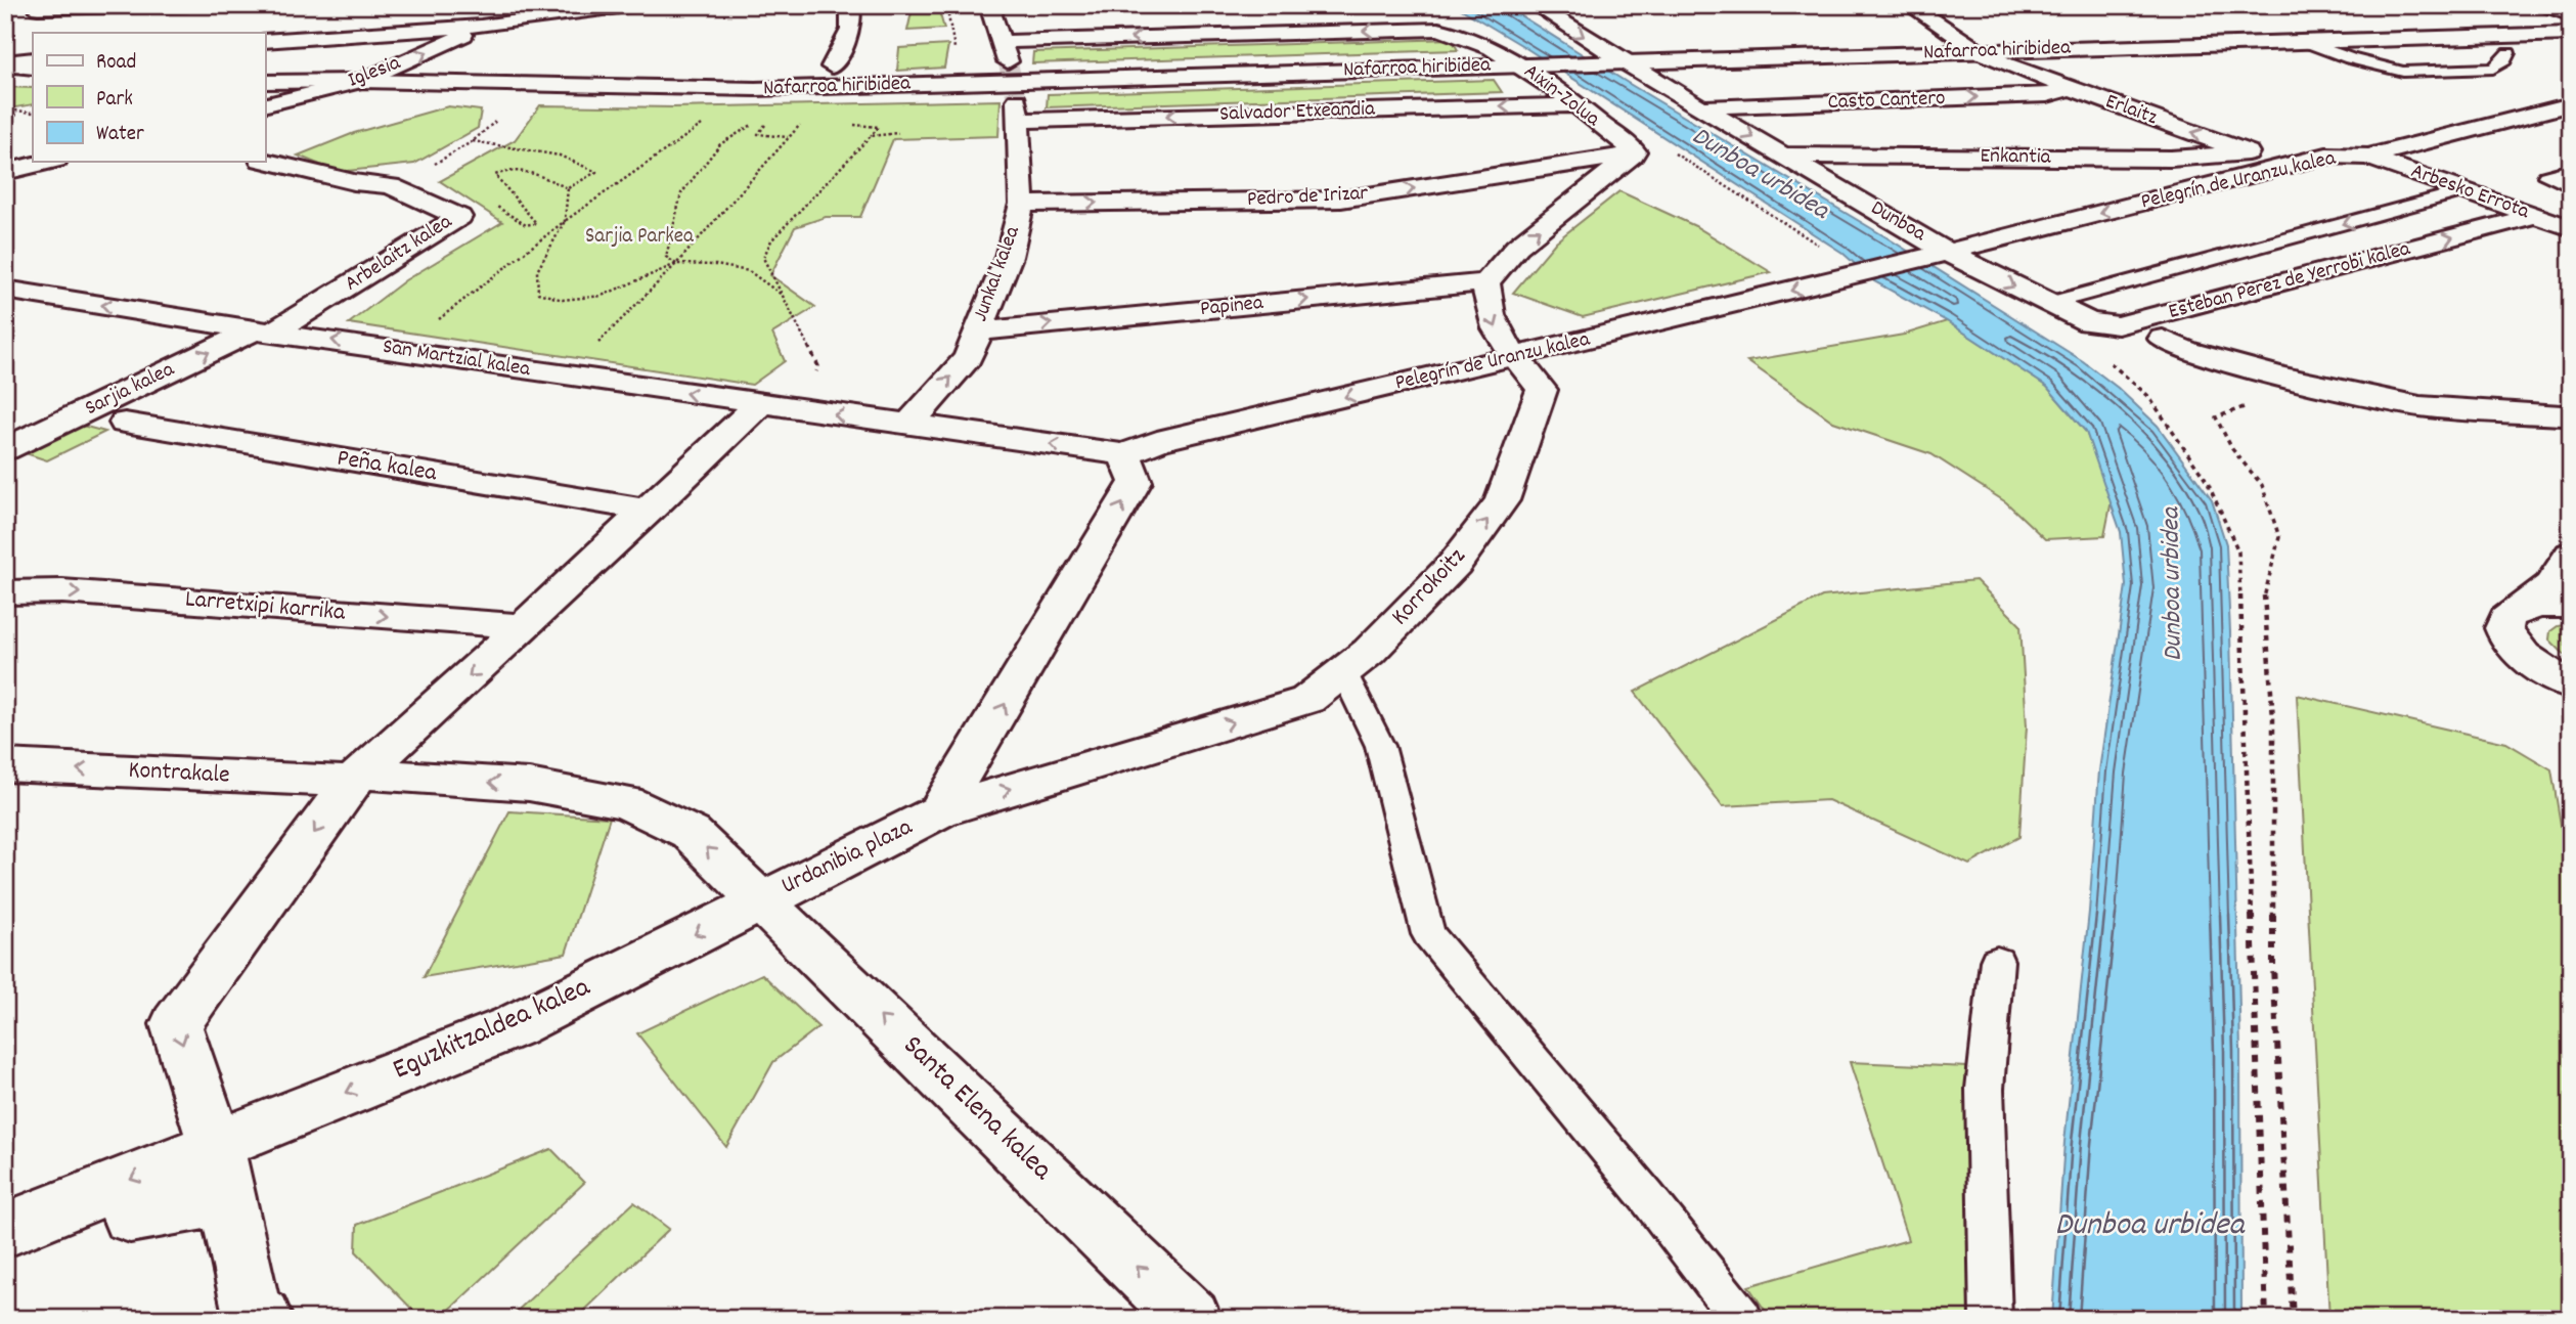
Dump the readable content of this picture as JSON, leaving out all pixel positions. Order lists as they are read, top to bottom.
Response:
{
  "streets": {
    "street": [
      "Nafarroa hiribidea",
      "Iglesia",
      "Aixin-Zolua",
      "Casto Cantero",
      "Erlaitz",
      "Salvador Etxeandia",
      "Enkantia",
      "Pelegrín de Uranzu kalea",
      "Arbesko Errota",
      "Pedro de Irizar",
      "Dunboa",
      "Arbelaitz kalea",
      "Junkal kalea",
      "Esteban Perez de Yerrobi kalea",
      "Papinea",
      "San Martzial kalea",
      "Sarjia kalea",
      "Peña kalea",
      "Korrokoitz",
      "Larretxipi karrika",
      "Kontrakale",
      "Urdanibia plaza",
      "Eguzkitzaldea kalea",
      "Santa Elena kalea"
    ]
  },
  "crossings": [
    ["Nafarroa hiribidea", "Iglesia"],
    ["Nafarroa hiribidea", "Aixin-Zolua"],
    ["Nafarroa hiribidea", "Erlaitz"],
    ["Nafarroa hiribidea", "Dunboa"],
    ["Aixin-Zolua", "Salvador Etxeandia"],
    ["Aixin-Zolua", "Pedro de Irizar"],
    ["Casto Cantero", "Erlaitz"],
    ["Casto Cantero", "Dunboa"],
    ["Erlaitz", "Enkantia"],
    ["Erlaitz", "Pelegrín de Uranzu kalea"],
    ["Salvador Etxeandia", "Junkal kalea"],
    ["Enkantia", "Dunboa"],
    ["Pelegrín de Uranzu kalea", "Arbesko Errota"],
    ["Pelegrín de Uranzu kalea", "Dunboa"],
    ["Pelegrín de Uranzu kalea", "Esteban Perez de Yerrobi kalea"],
    ["Pelegrín de Uranzu kalea", "Korrokoitz"],
    ["Pelegrín de Uranzu kalea", "Urdanibia plaza"],
    ["Arbesko Errota", "Esteban Perez de Yerrobi kalea"],
    ["Pedro de Irizar", "Junkal kalea"],
    ["Dunboa", "Esteban Perez de Yerrobi kalea"],
    ["Arbelaitz kalea", "San Martzial kalea"],
    ["Arbelaitz kalea", "Sarjia kalea"],
    ["Junkal kalea", "Papinea"],
    ["Junkal kalea", "San Martzial kalea"],
    ["Papinea", "Korrokoitz"],
    ["San Martzial kalea", "Sarjia kalea"],
    ["Korrokoitz", "Urdanibia plaza"],
    ["Kontrakale", "Urdanibia plaza"],
    ["Urdanibia plaza", "Eguzkitzaldea kalea"],
    ["Urdanibia plaza", "Santa Elena kalea"],
    ["Eguzkitzaldea kalea", "Santa Elena kalea"]
  ],
  "one_way": [
    "Aixin-Zolua",
    "Casto Cantero",
    "Erlaitz",
    "Salvador Etxeandia",
    "Pelegrín de Uranzu kalea",
    "Pedro de Irizar",
    "Dunboa",
    "Papinea",
    "Sarjia kalea",
    "Larretxipi karrika",
    "Kontrakale",
    "Santa Elena kalea"
  ],
  "water": ["Dunboa urbidea"],
  "parks": ["Sarjia Parkea"],
  "legend": ["Road", "Park", "Water"]
}
